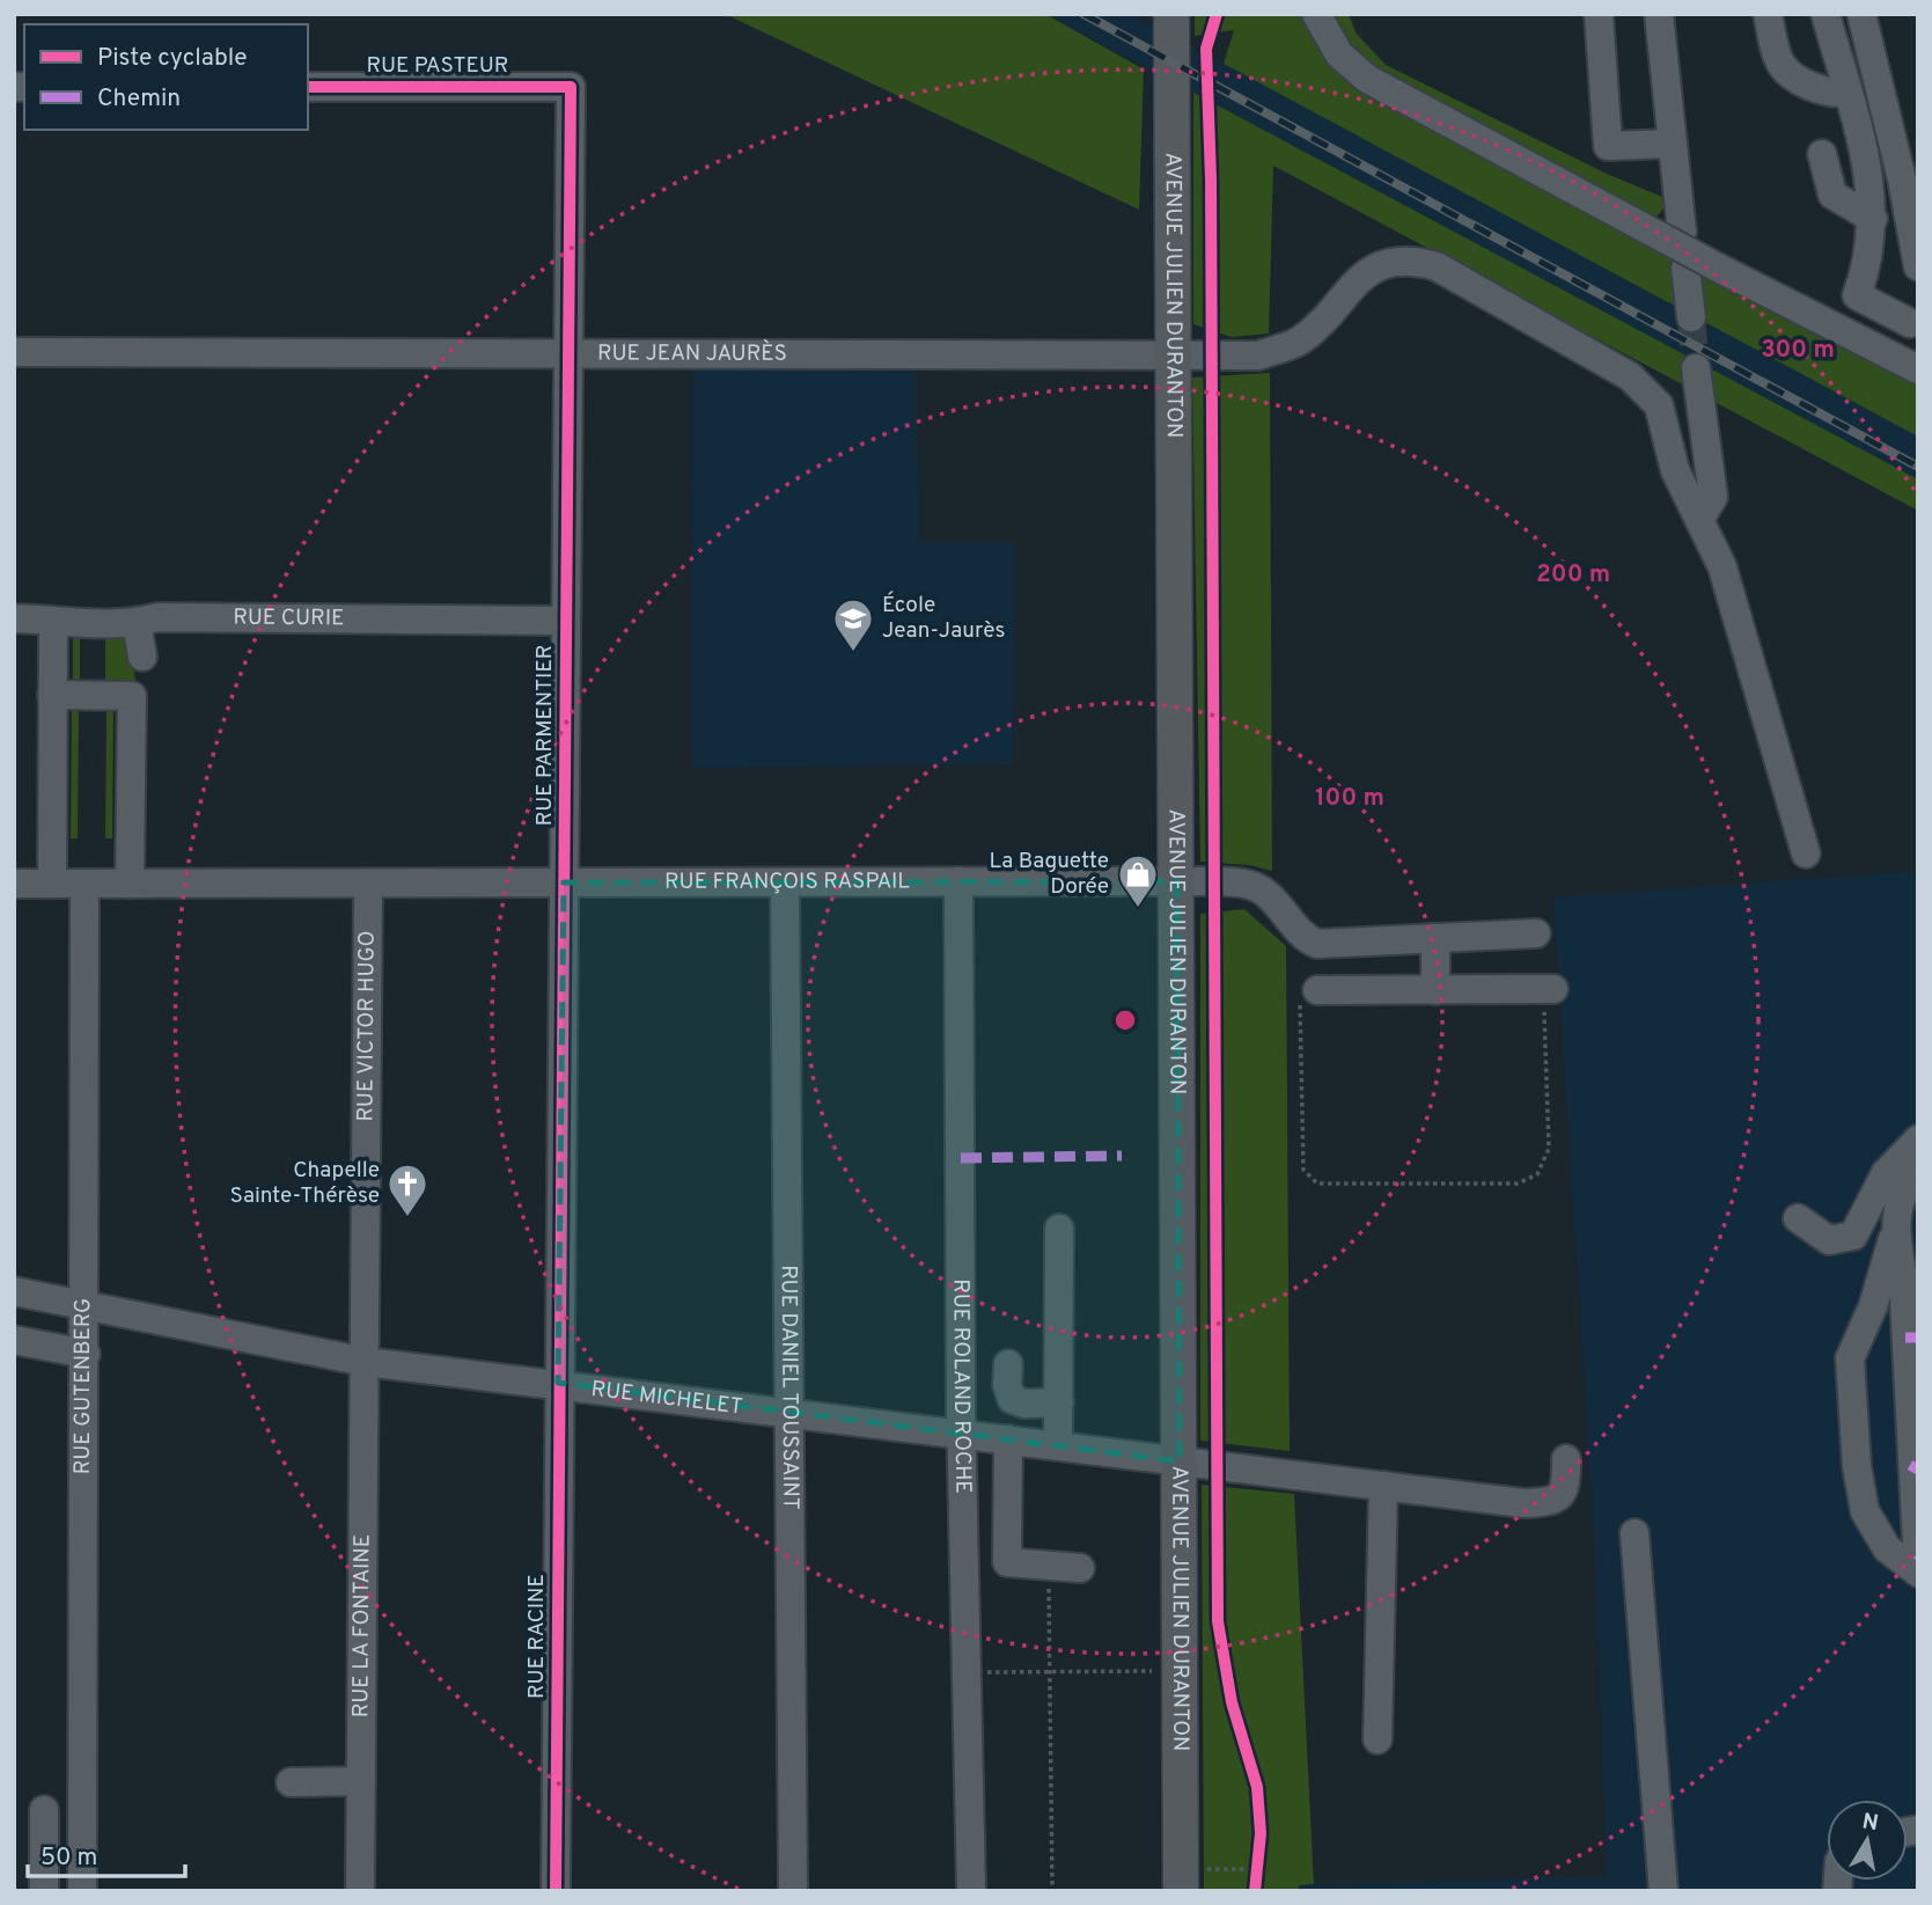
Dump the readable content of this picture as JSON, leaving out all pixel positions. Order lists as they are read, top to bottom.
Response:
{
  "streets": {
    "main road": ["AVENUE JULIEN DURANTON"],
    "street": [
      "RUE PASTEUR",
      "RUE JEAN JAURÈS",
      "RUE CURIE",
      "RUE PARMENTIER",
      "RUE FRANÇOIS RASPAIL",
      "RUE VICTOR HUGO",
      "RUE DANIEL TOUSSAINT",
      "RUE ROLAND ROCHE",
      "RUE GUTENBERG",
      "RUE MICHELET",
      "RUE LA FONTAINE",
      "RUE RACINE"
    ]
  },
  "crossings": [
    ["RUE PASTEUR", "RUE PARMENTIER"],
    ["AVENUE JULIEN DURANTON", "RUE JEAN JAURÈS"],
    ["AVENUE JULIEN DURANTON", "RUE FRANÇOIS RASPAIL"],
    ["AVENUE JULIEN DURANTON", "RUE MICHELET"],
    ["RUE JEAN JAURÈS", "RUE PARMENTIER"],
    ["RUE CURIE", "RUE PARMENTIER"],
    ["RUE PARMENTIER", "RUE FRANÇOIS RASPAIL"],
    ["RUE PARMENTIER", "RUE MICHELET"],
    ["RUE PARMENTIER", "RUE RACINE"],
    ["RUE FRANÇOIS RASPAIL", "RUE VICTOR HUGO"],
    ["RUE FRANÇOIS RASPAIL", "RUE DANIEL TOUSSAINT"],
    ["RUE FRANÇOIS RASPAIL", "RUE ROLAND ROCHE"],
    ["RUE FRANÇOIS RASPAIL", "RUE GUTENBERG"],
    ["RUE VICTOR HUGO", "RUE MICHELET"],
    ["RUE VICTOR HUGO", "RUE LA FONTAINE"],
    ["RUE DANIEL TOUSSAINT", "RUE MICHELET"],
    ["RUE ROLAND ROCHE", "RUE MICHELET"],
    ["RUE GUTENBERG", "RUE MICHELET"],
    ["RUE MICHELET", "RUE LA FONTAINE"],
    ["RUE MICHELET", "RUE RACINE"]
  ],
  "places": {
    "school or university": ["École Jean-Jaurès"],
    "shop": ["La Baguette Dorée"],
    "church": ["Chapelle Sainte-Thérèse"]
  },
  "legend": ["Piste cyclable", "Chemin"],
  "scale_bar": "50 m",
  "north": "top",
  "rings": ["300 m", "200 m", "100 m"]
}
